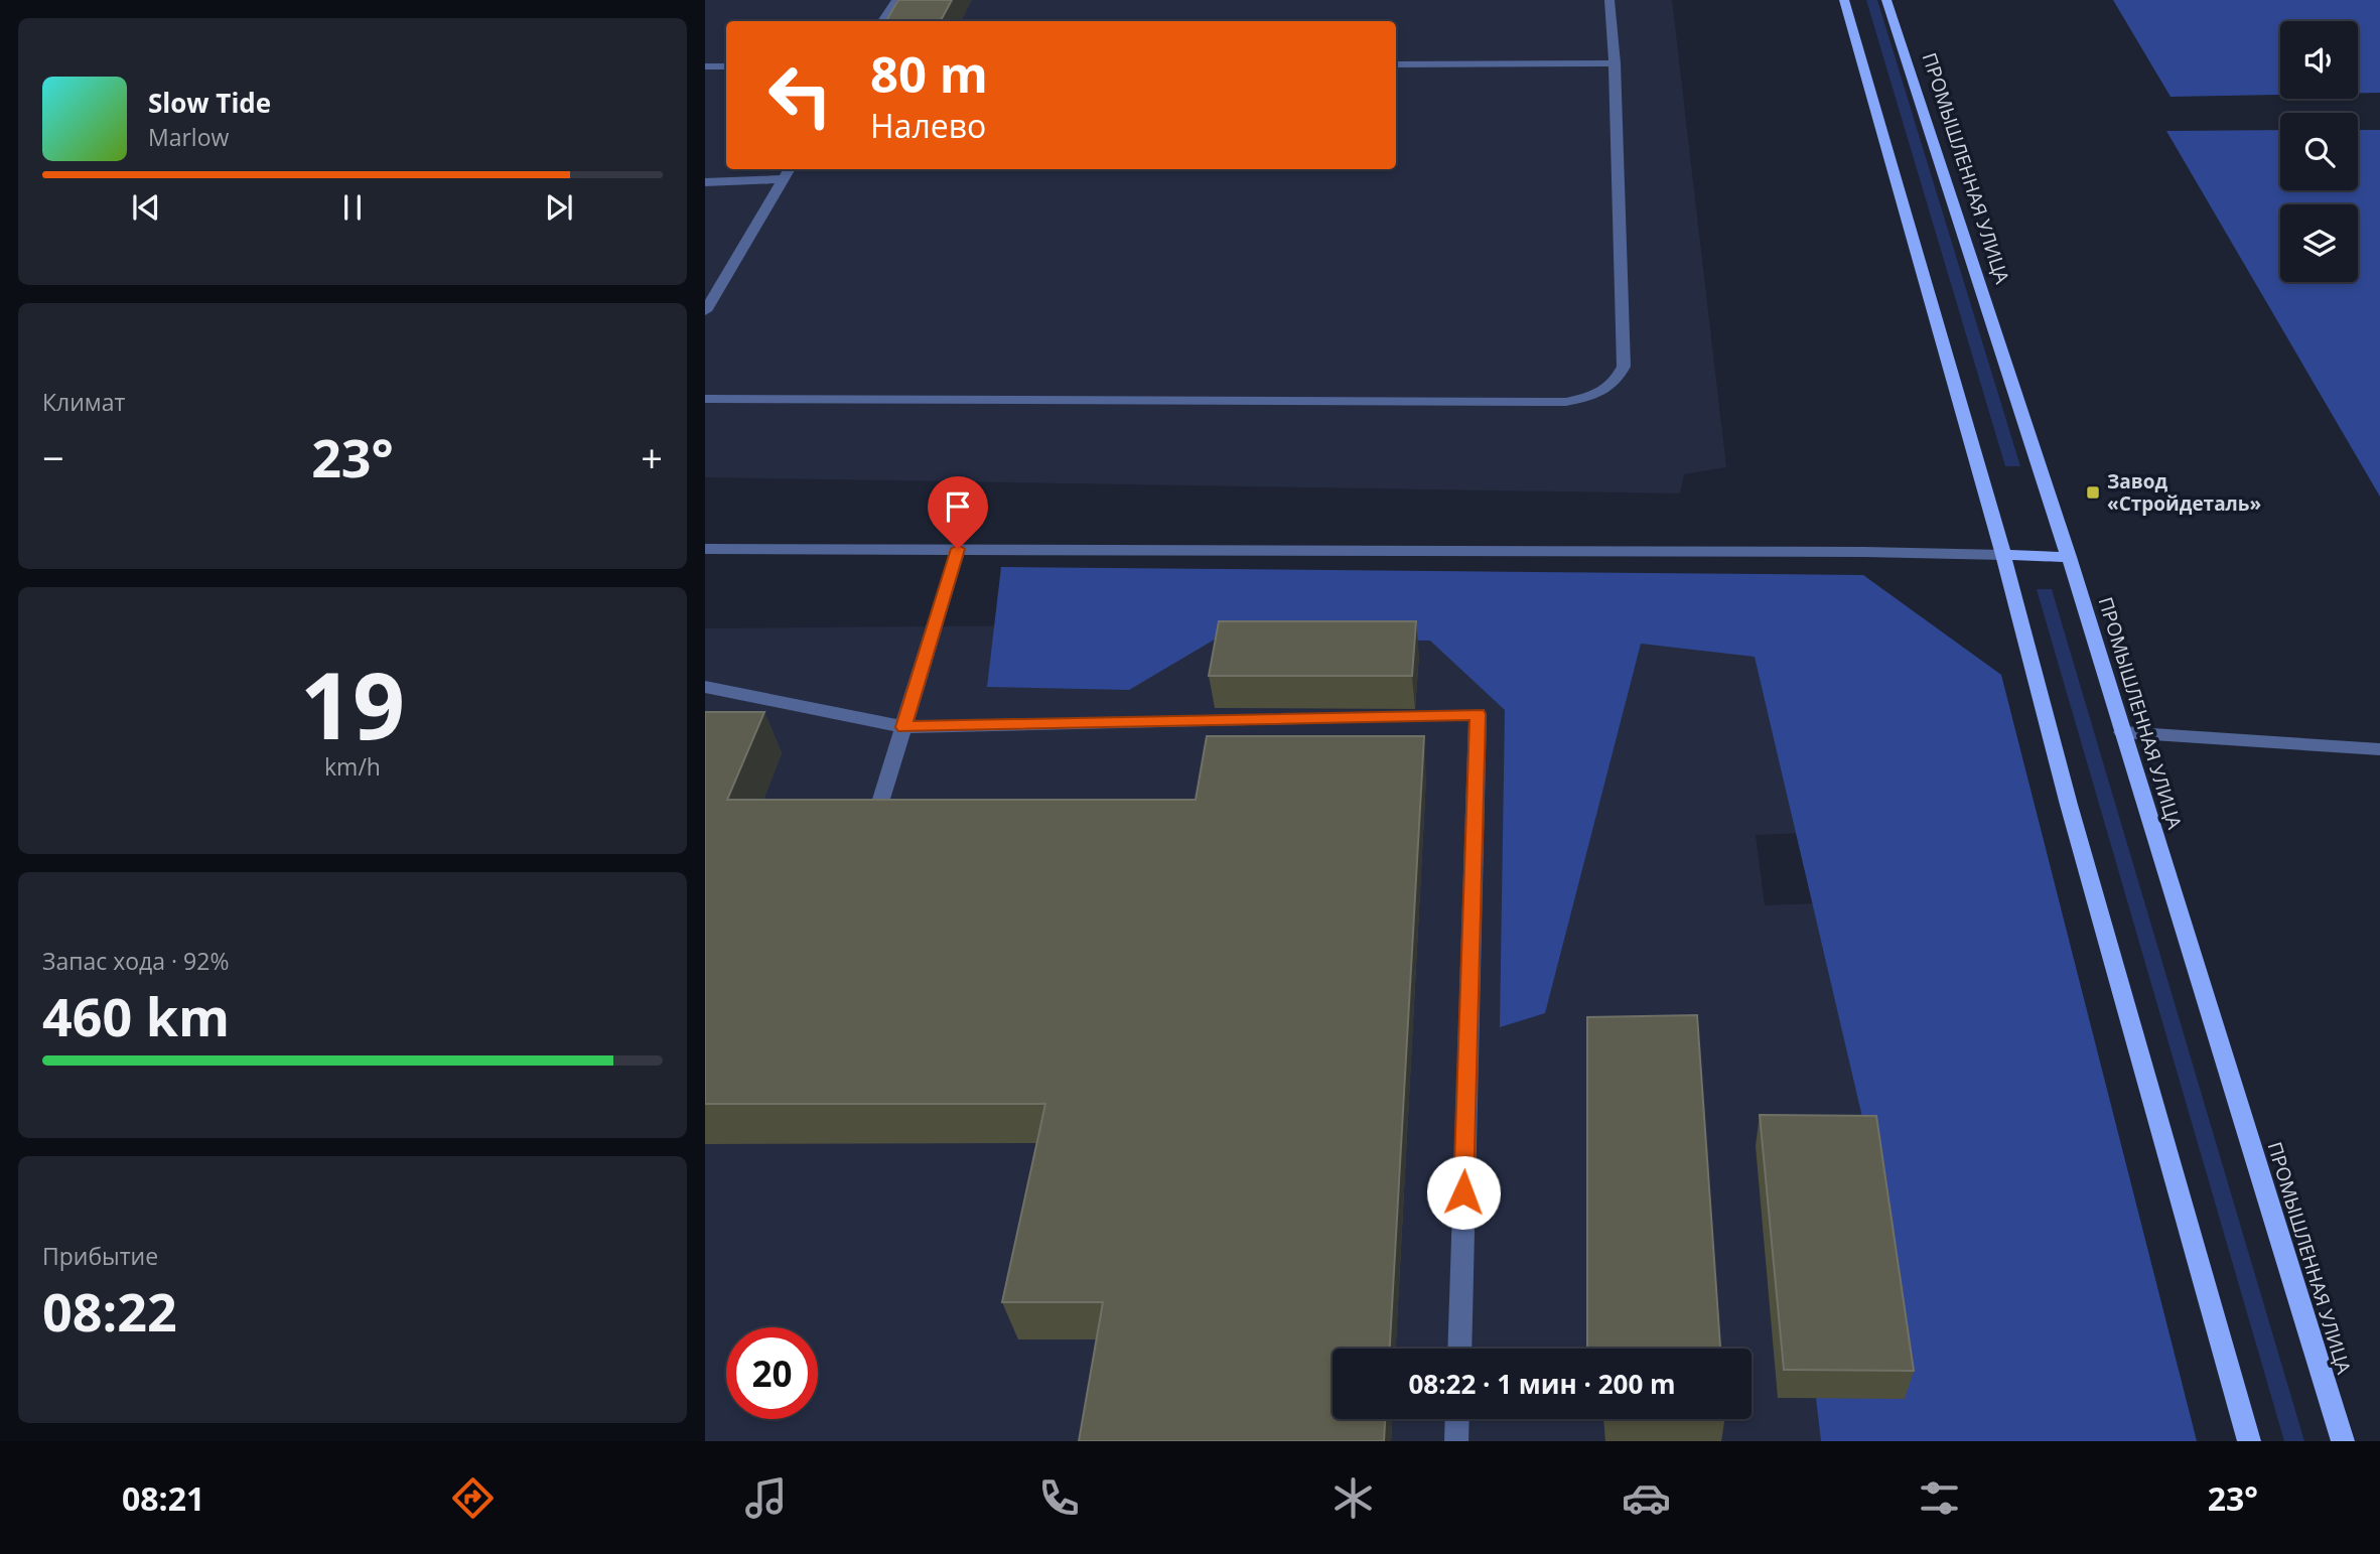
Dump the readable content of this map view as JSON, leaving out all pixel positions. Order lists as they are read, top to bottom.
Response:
{
  "streets": {
    "main road": ["ПРОМЫШЛЕННАЯ УЛИЦА"]
  },
  "places": {
    "transit": ["Завод «Стройдеталь»"]
  },
  "page": {
    "turn": ["80 m", "Налево"],
    "song": ["Slow Tide", "Marlow"],
    "tile": [
      "Климат",
      ["19", "km/h"],
      ["Запас хода · 92%", "460 km"],
      ["Прибытие", "08:22"]
    ],
    "heat": ["−", "23°", "+"],
    "limit": "20",
    "trip": "08:22 · 1 мин · 200 m",
    "tabs": ["08:21", "23°"]
  }
}
